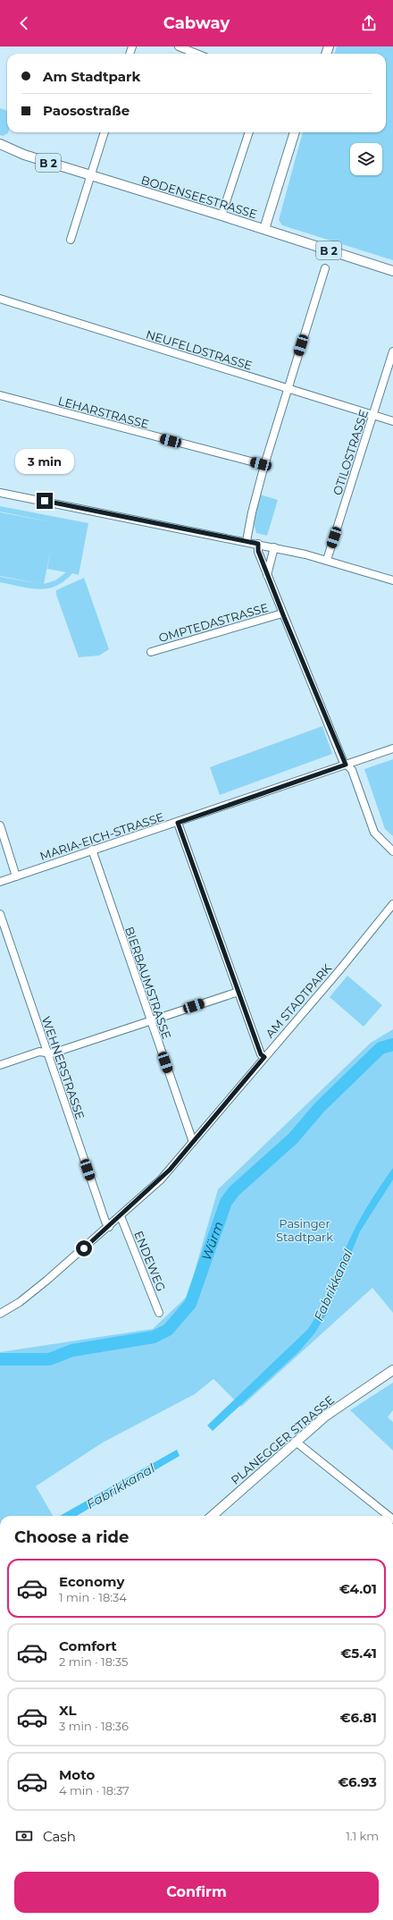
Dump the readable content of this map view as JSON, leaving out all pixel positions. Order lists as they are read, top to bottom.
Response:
{
  "streets": {
    "main road": ["B 2", "BODENSEESTRASSE", "PLANEGGER STRASSE"],
    "street": [
      "NEUFELDSTRASSE",
      "LEHARSTRASSE",
      "OTILOSTRASSE",
      "OMPTEDASTRASSE",
      "MARIA-EICH-STRASSE",
      "BIERBAUMSTRASSE",
      "AM STADTPARK",
      "WEHNERSTRASSE",
      "ENDEWEG"
    ]
  },
  "crossings": [
    ["NEUFELDSTRASSE", "OTILOSTRASSE"],
    ["MARIA-EICH-STRASSE", "BIERBAUMSTRASSE"],
    ["BIERBAUMSTRASSE", "AM STADTPARK"],
    ["AM STADTPARK", "WEHNERSTRASSE"],
    ["AM STADTPARK", "ENDEWEG"]
  ],
  "water": ["Würm", "Fabrikkanal"],
  "parks": ["Pasinger Stadtpark"],
  "page": {
    "header": "Cabway",
    "banner": ["Am Stadtpark", "Paosostraße"],
    "bubble": "3 min",
    "heading": "Choose a ride",
    "list": [
      {
        "name": "Economy",
        "note": "1 min · 18:34",
        "value": "€4.01"
      },
      {
        "name": "Comfort",
        "note": "2 min · 18:35",
        "value": "€5.41"
      },
      {
        "name": "XL",
        "note": "3 min · 18:36",
        "value": "€6.81"
      },
      {
        "name": "Moto",
        "note": "4 min · 18:37",
        "value": "€6.93"
      }
    ],
    "pay": ["Cash", "1.1 km"],
    "buttons": "Confirm"
  }
}
